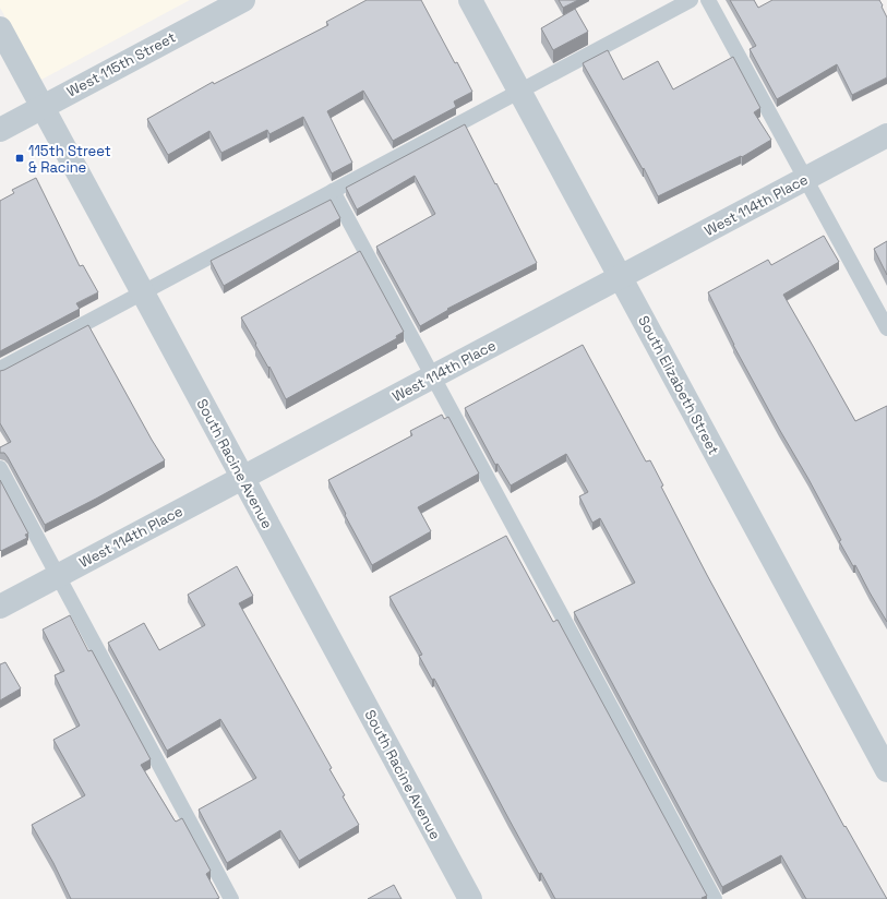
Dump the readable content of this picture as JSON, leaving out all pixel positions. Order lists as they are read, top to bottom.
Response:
{
  "streets": {
    "street": [
      "West 115th Street",
      "West 114th Place",
      "South Elizabeth Street",
      "South Racine Avenue"
    ]
  },
  "crossings": [
    ["West 115th Street", "South Racine Avenue"],
    ["West 114th Place", "South Elizabeth Street"],
    ["West 114th Place", "South Racine Avenue"]
  ],
  "places": {
    "transit": ["115th Street & Racine"]
  }
}
